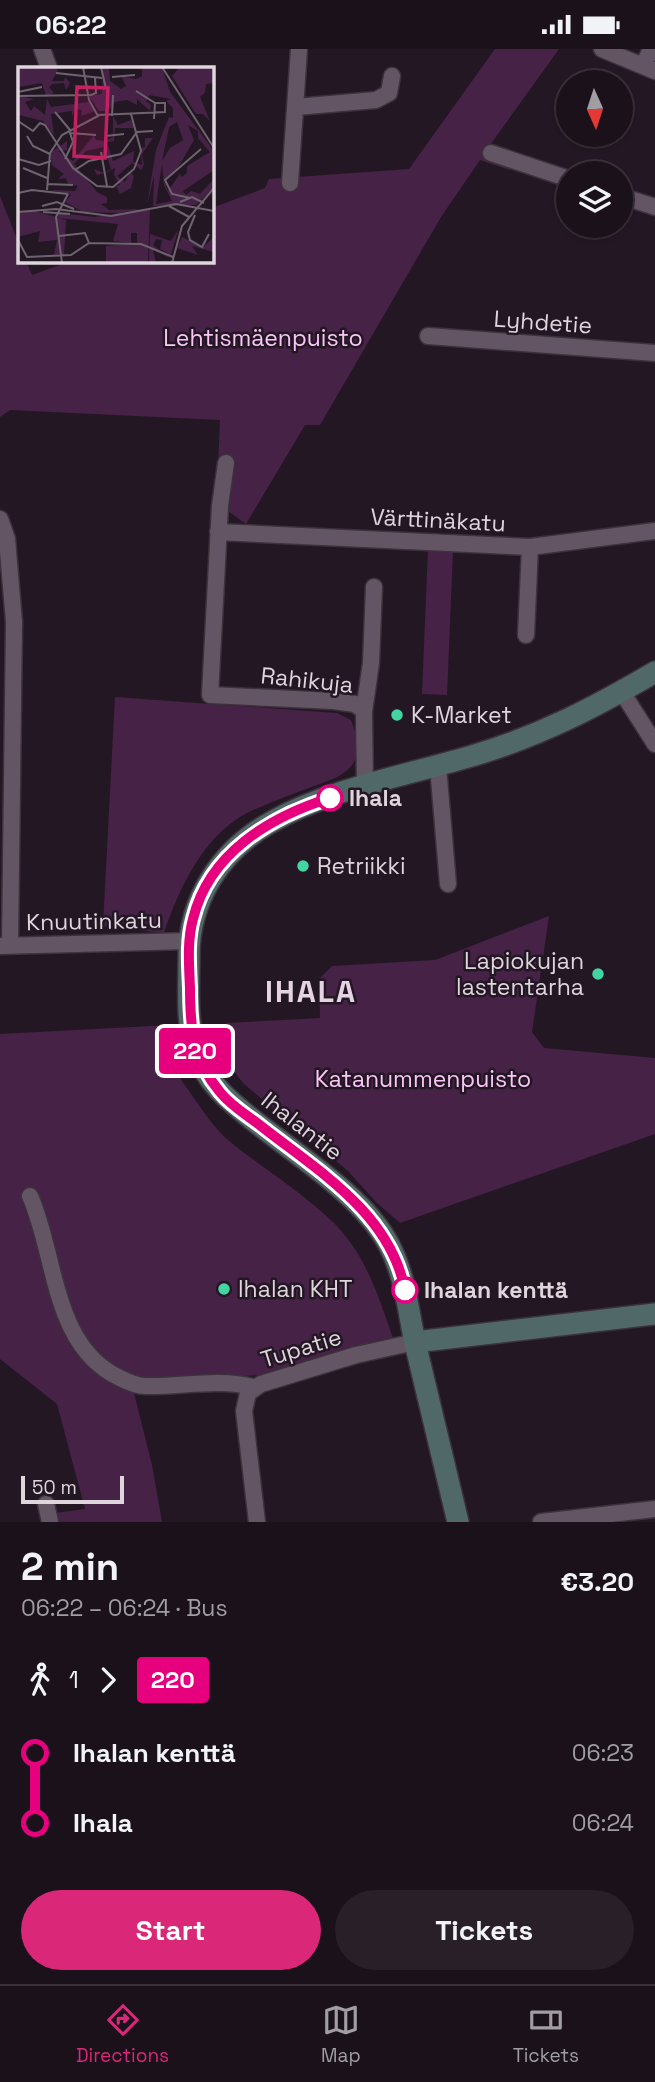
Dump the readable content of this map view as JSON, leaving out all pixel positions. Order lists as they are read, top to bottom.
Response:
{
  "streets": {
    "street": [
      "Lyhdetie",
      "Värttinäkatu",
      "Rahikuja",
      "Knuutinkatu",
      "Ihalantie",
      "Tupatie"
    ]
  },
  "crossings": [
    ["Värttinäkatu", "Rahikuja"],
    ["Rahikuja", "Ihalantie"],
    ["Knuutinkatu", "Ihalantie"],
    ["Ihalantie", "Tupatie"]
  ],
  "districts": ["IHALA"],
  "parks": ["Lehtismäenpuisto", "Katanummenpuisto"],
  "places": [
    "K-Market",
    "Ihala",
    "Retriikki",
    "Lapiokujan lastentarha",
    "Ihalan KHT",
    "Ihalan kenttä"
  ],
  "lines": ["bus line 220"],
  "scale_bar": "50 m",
  "north": "bottom",
  "page": {
    "status": "06:22",
    "on_map": "220",
    "scale": "50 m",
    "heading": ["2 min", "06:22 – 06:24 · Bus", "€3.20"],
    "legs": ["1", "220"],
    "list": [
      {
        "name": "Ihalan kenttä",
        "value": "06:23"
      },
      {
        "name": "Ihala",
        "value": "06:24"
      }
    ],
    "buttons": ["Start", "Tickets"],
    "tabs": ["Directions", "Map", "Tickets"]
  }
}
